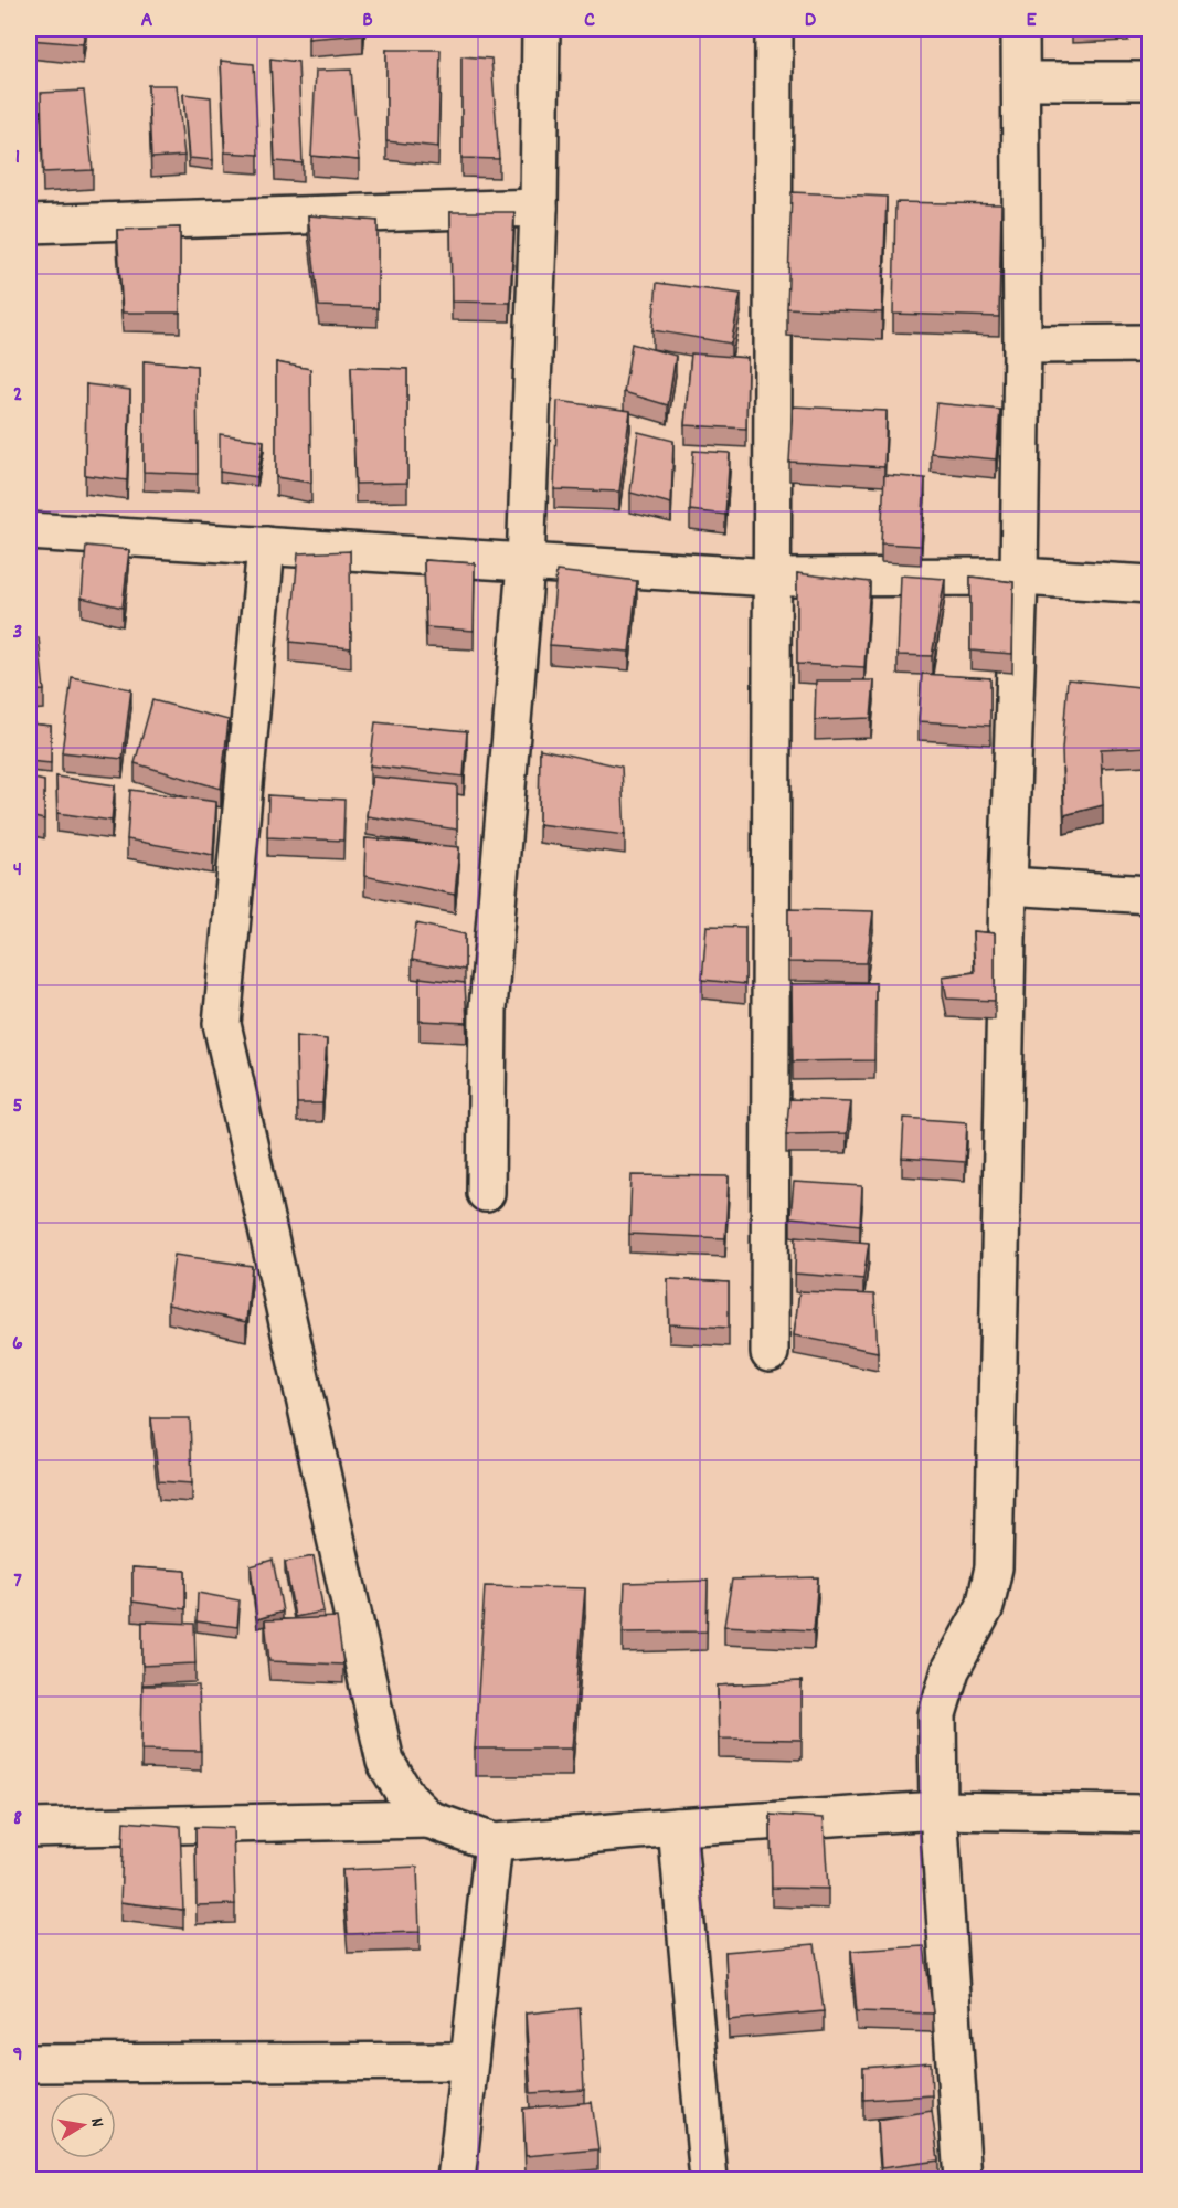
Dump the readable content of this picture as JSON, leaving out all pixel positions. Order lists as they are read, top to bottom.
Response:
{
  "north": "right",
  "grid": {
    "columns": [
      "A",
      "B",
      "C",
      "D",
      "E"
    ],
    "rows": [
      "1",
      "2",
      "3",
      "4",
      "5",
      "6",
      "7",
      "8",
      "9"
    ]
  }
}
